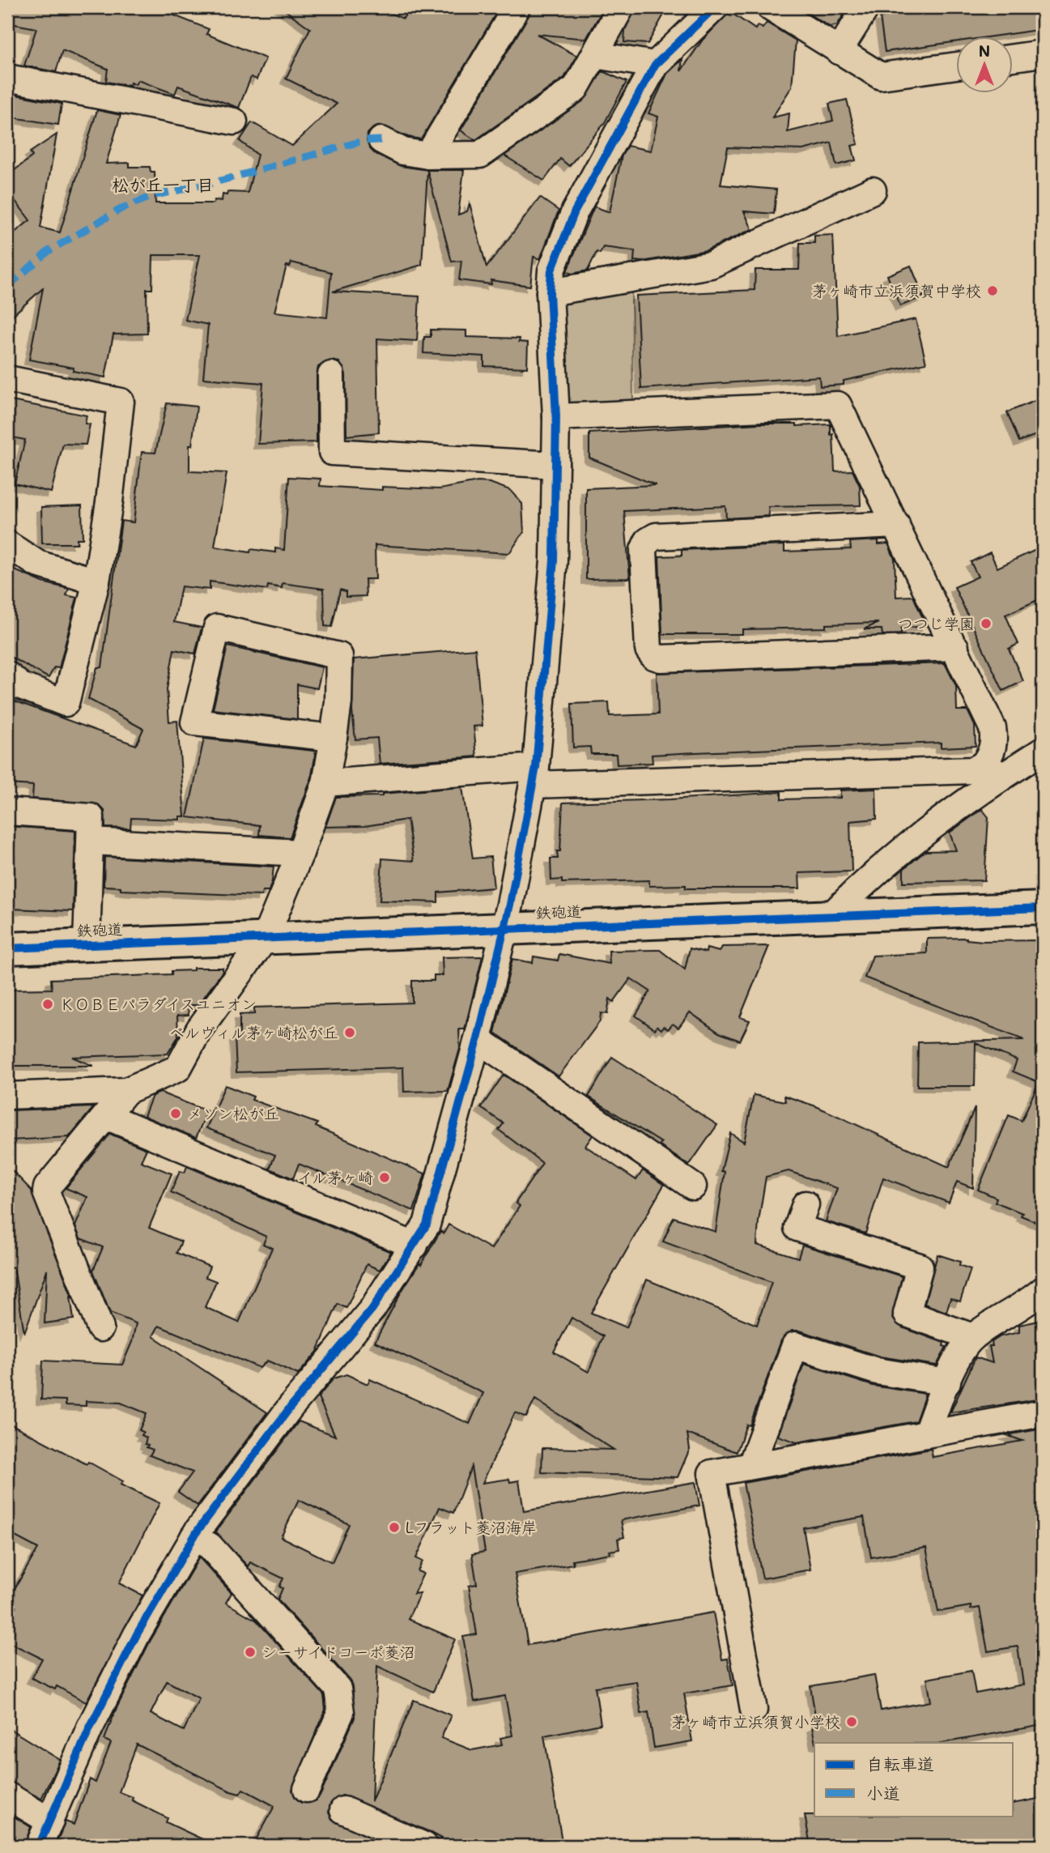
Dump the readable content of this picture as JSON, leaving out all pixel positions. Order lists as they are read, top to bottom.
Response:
{
  "streets": {
    "street": ["鉄砲道"]
  },
  "districts": ["松が丘一丁目"],
  "places": [
    "茅ヶ崎市立浜須賀中学校",
    "つつじ学園",
    "ＫＯＢＥパラダイスユニオン",
    "ベルヴィル茅ヶ崎松が丘",
    "メゾン松が丘",
    "イル茅ヶ崎",
    "Lフラット菱沼海岸",
    "シーサイドコーポ菱沼",
    "茅ヶ崎市立浜須賀小学校"
  ],
  "legend": ["自転車道", "小道"],
  "north": "top"
}
